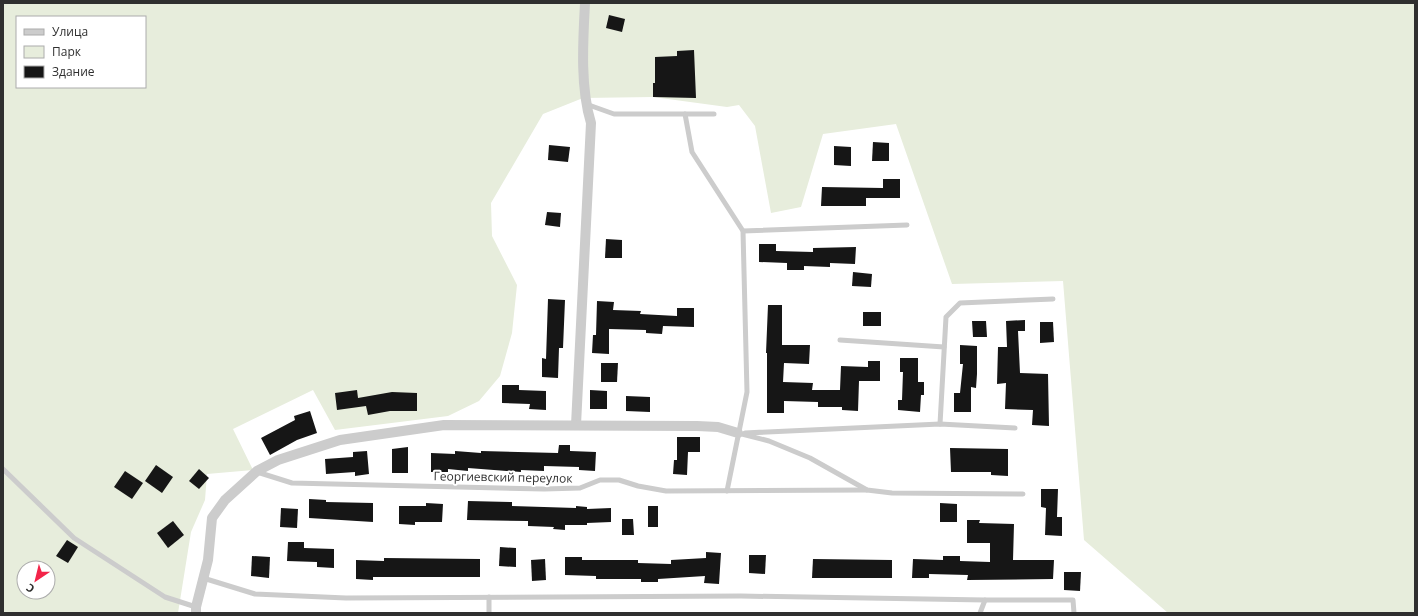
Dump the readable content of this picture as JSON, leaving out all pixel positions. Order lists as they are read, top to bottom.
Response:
{
  "streets": {
    "lane": ["Георгиевский переулок"]
  },
  "legend": ["Улица", "Парк", "Здание"],
  "north": "bottom left"
}
